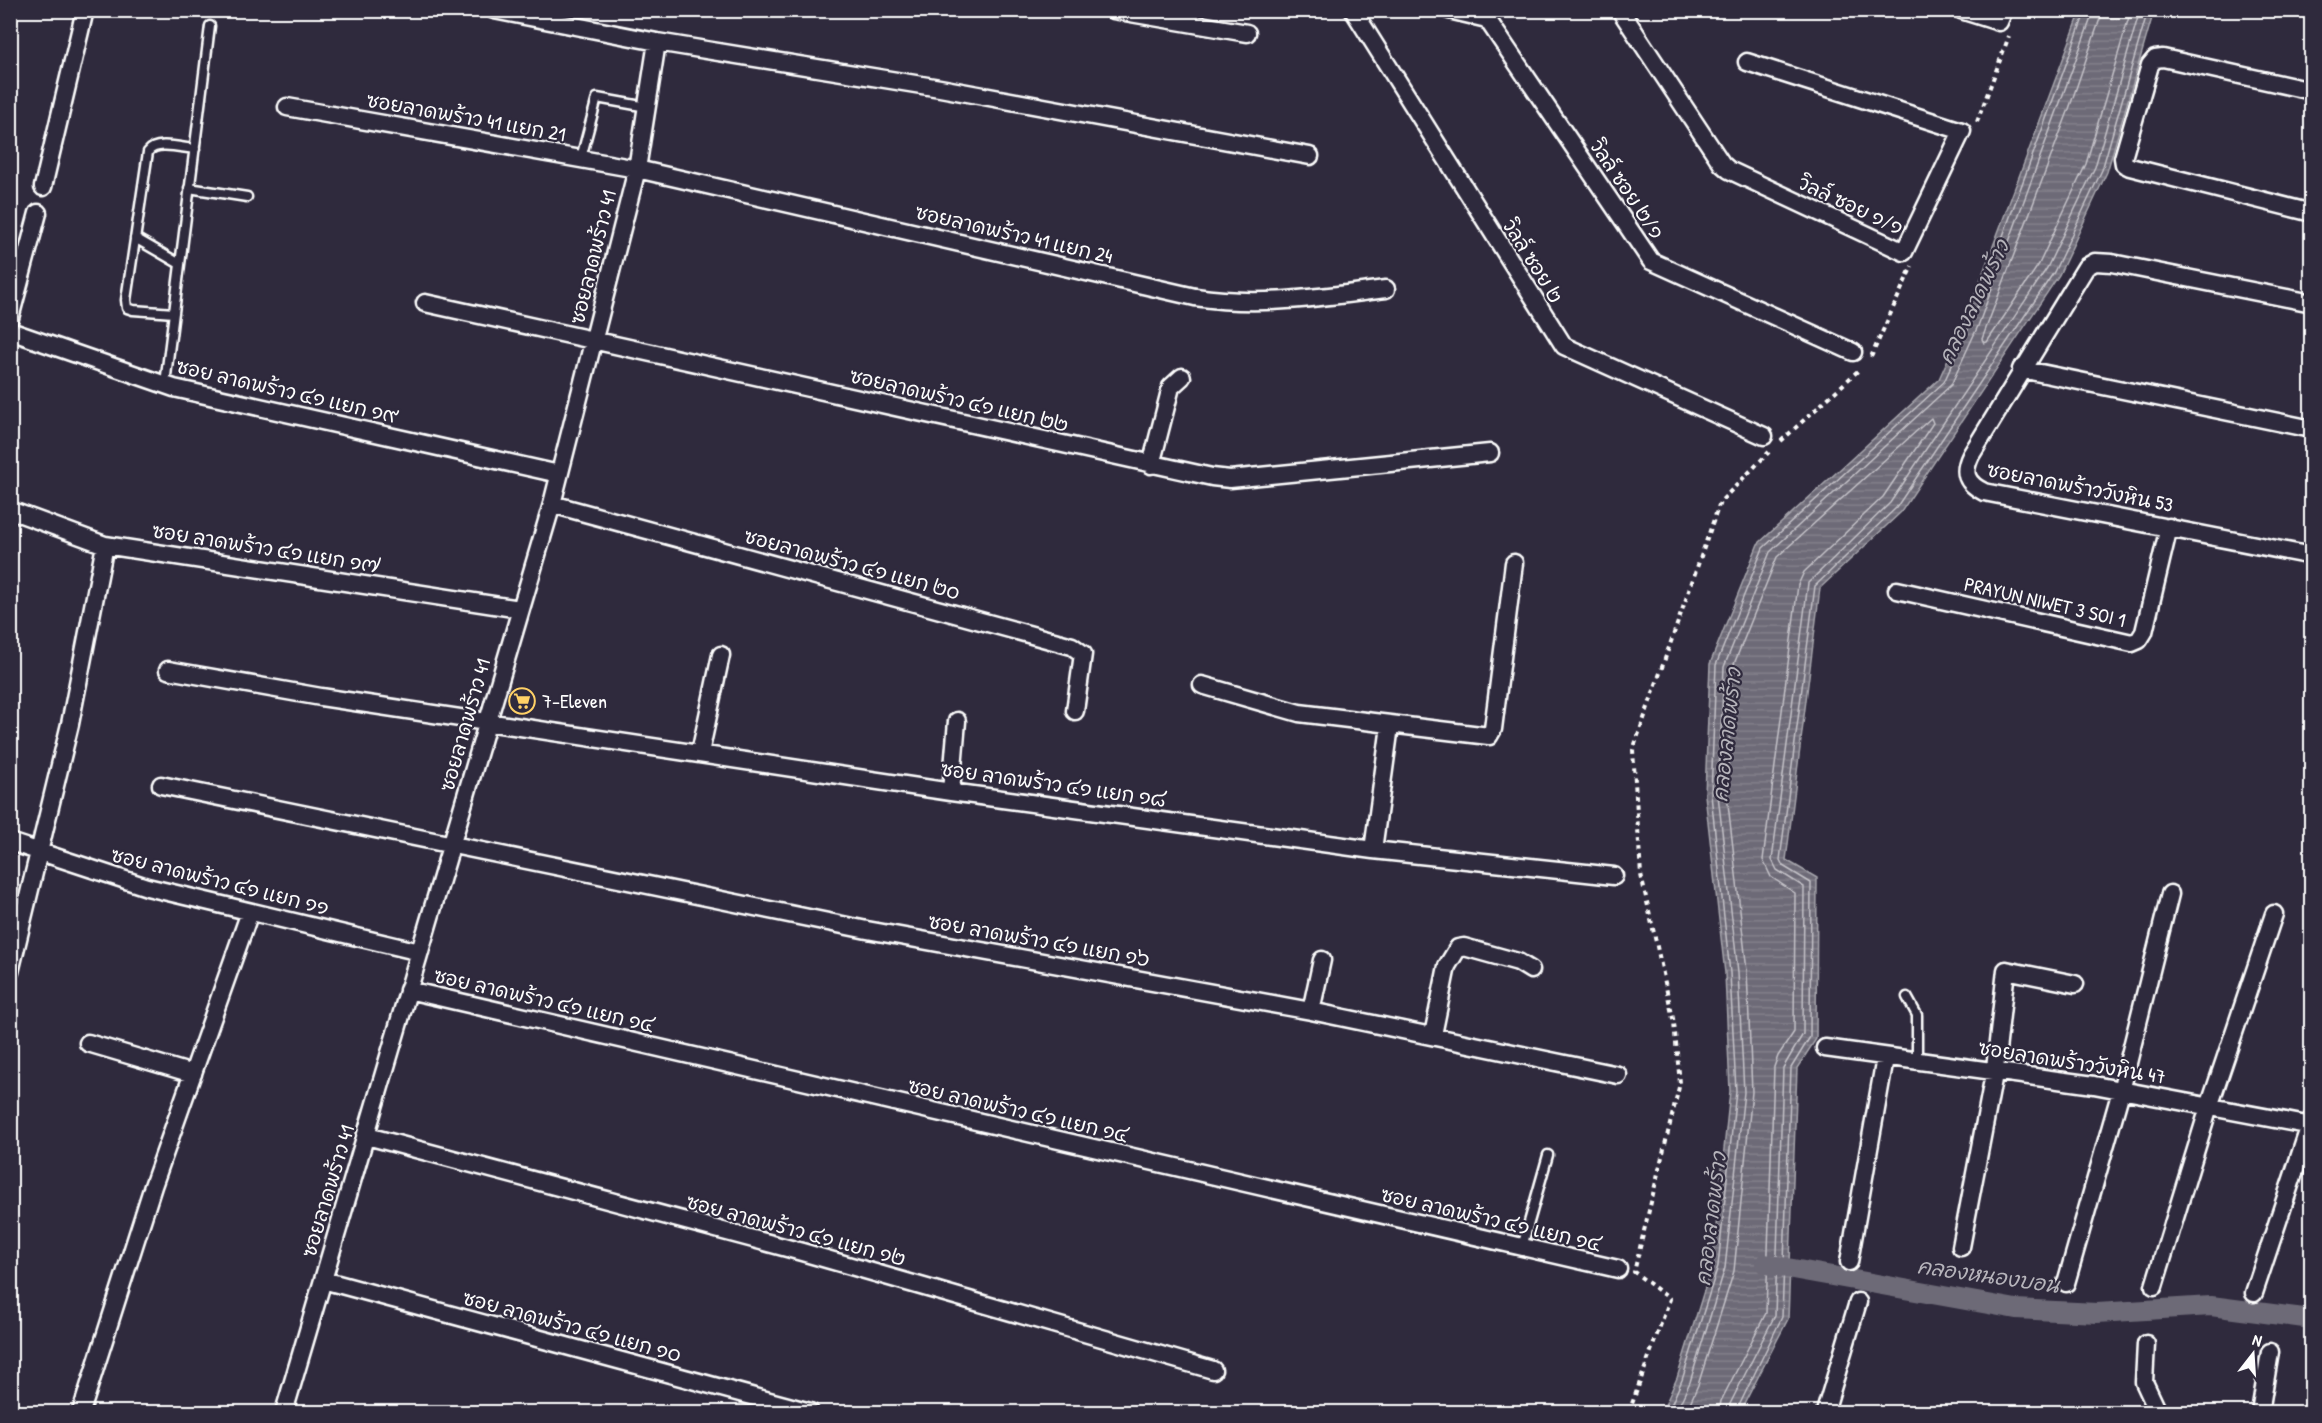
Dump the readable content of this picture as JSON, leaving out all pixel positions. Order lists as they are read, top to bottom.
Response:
{
  "streets": {
    "street": [
      "ซอยลาดพร้าว 41 แยก 21",
      "วิลล์ ซอย ๒/๑",
      "วิลล์ ซอย ๑/๑",
      "ซอยลาดพร้าว 41 แยก 24",
      "ซอยลาดพร้าว 41",
      "วิลล์ ซอย ๒",
      "ซอย ลาดพร้าว ๔๑ แยก ๑๙",
      "ซอยลาดพร้าว ๔๑ แยก ๒๒",
      "ซอยลาดพร้าววังหิน 53",
      "ซอย ลาดพร้าว ๔๑ แยก ๑๗",
      "ซอยลาดพร้าว ๔๑ แยก ๒๐",
      "PRAYUN NIWET 3 SOI 1",
      "ซอย ลาดพร้าว ๔๑ แยก ๑๘",
      "ซอย ลาดพร้าว ๔๑ แยก ๑๑",
      "ซอย ลาดพร้าว ๔๑ แยก ๑๖",
      "ซอย ลาดพร้าว ๔๑ แยก ๑๔",
      "ซอยลาดพร้าววังหิน 47",
      "ซอย ลาดพร้าว ๔๑ แยก ๑๒",
      "ซอย ลาดพร้าว ๔๑ แยก ๑๐"
    ]
  },
  "crossings": [
    ["ซอยลาดพร้าว 41 แยก 21", "ซอยลาดพร้าว 41 แยก 24"],
    ["ซอยลาดพร้าว 41 แยก 21", "ซอยลาดพร้าว 41"],
    ["ซอยลาดพร้าว 41 แยก 24", "ซอยลาดพร้าว 41"],
    ["ซอยลาดพร้าว 41", "ซอย ลาดพร้าว ๔๑ แยก ๑๙"],
    ["ซอยลาดพร้าว 41", "ซอยลาดพร้าว ๔๑ แยก ๒๒"],
    ["ซอยลาดพร้าว 41", "ซอย ลาดพร้าว ๔๑ แยก ๑๗"],
    ["ซอยลาดพร้าว 41", "ซอยลาดพร้าว ๔๑ แยก ๒๐"],
    ["ซอยลาดพร้าว 41", "ซอย ลาดพร้าว ๔๑ แยก ๑๘"],
    ["ซอยลาดพร้าว 41", "ซอย ลาดพร้าว ๔๑ แยก ๑๑"],
    ["ซอยลาดพร้าว 41", "ซอย ลาดพร้าว ๔๑ แยก ๑๖"],
    ["ซอยลาดพร้าว 41", "ซอย ลาดพร้าว ๔๑ แยก ๑๔"],
    ["ซอยลาดพร้าว 41", "ซอย ลาดพร้าว ๔๑ แยก ๑๒"],
    ["ซอยลาดพร้าว 41", "ซอย ลาดพร้าว ๔๑ แยก ๑๐"],
    ["ซอยลาดพร้าววังหิน 53", "PRAYUN NIWET 3 SOI 1"]
  ],
  "water": ["คลองลาดพร้าว", "คลองหนองบอน"],
  "places": {
    "supermarket": ["7-Eleven"]
  },
  "north": "top"
}
